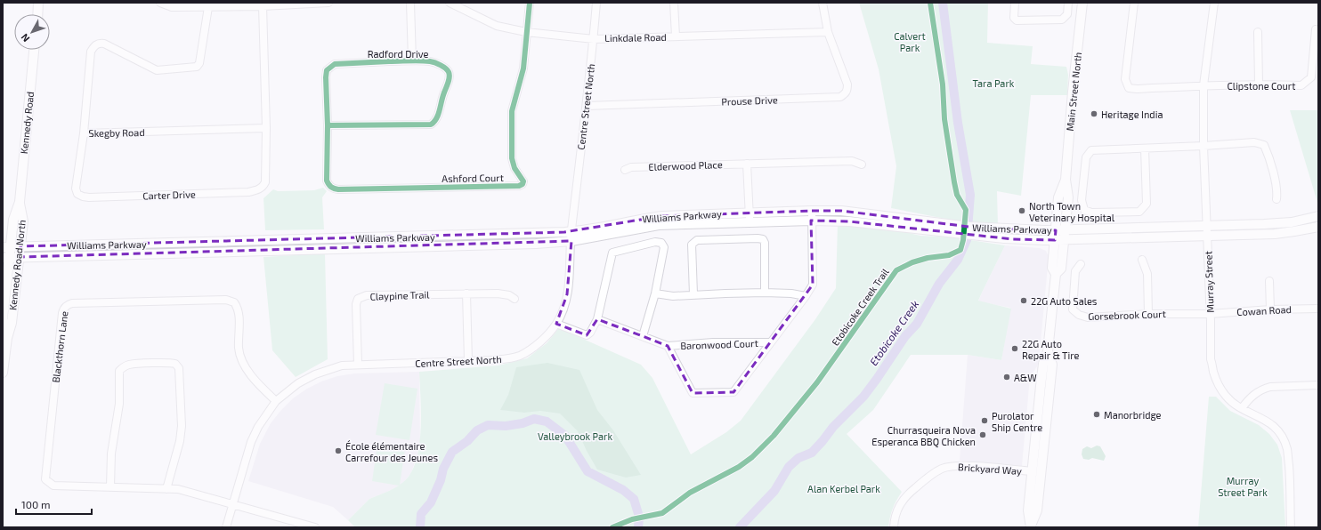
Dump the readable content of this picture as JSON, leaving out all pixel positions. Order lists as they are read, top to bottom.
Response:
{
  "streets": {
    "main road": [
      "Main Street North",
      "Kennedy Road",
      "Williams Parkway",
      "Kennedy Road North"
    ],
    "street": [
      "Linkdale Road",
      "Radford Drive",
      "Clipstone Court",
      "Prouse Drive",
      "Centre Street North",
      "Skegby Road",
      "Elderwood Place",
      "Ashford Court",
      "Carter Drive",
      "Murray Street",
      "Claypine Trail",
      "Cowan Road",
      "Gorsebrook Court",
      "Baronwood Court",
      "Blackthorn Lane",
      "Brickyard Way"
    ],
    "cycle path": ["Etobicoke Creek Trail"]
  },
  "crossings": [
    ["Linkdale Road", "Prouse Drive"],
    ["Linkdale Road", "Centre Street North"],
    ["Linkdale Road", "Ashford Court"],
    ["Radford Drive", "Ashford Court"],
    ["Clipstone Court", "Murray Street"],
    ["Main Street North", "Williams Parkway"],
    ["Main Street North", "Brickyard Way"],
    ["Prouse Drive", "Centre Street North"],
    ["Centre Street North", "Williams Parkway"],
    ["Centre Street North", "Claypine Trail"],
    ["Centre Street North", "Blackthorn Lane"],
    ["Kennedy Road", "Kennedy Road North"],
    ["Skegby Road", "Carter Drive"],
    ["Williams Parkway", "Kennedy Road North"],
    ["Williams Parkway", "Murray Street"],
    ["Williams Parkway", "Baronwood Court"],
    ["Murray Street", "Cowan Road"],
    ["Murray Street", "Gorsebrook Court"],
    ["Cowan Road", "Gorsebrook Court"]
  ],
  "water": ["Etobicoke Creek"],
  "parks": [
    "Calvert Park",
    "Tara Park",
    "Valleybrook Park",
    "Murray Street Park",
    "Alan Kerbel Park"
  ],
  "places": [
    "Heritage India",
    "North Town Veterinary Hospital",
    "22G Auto Sales",
    "22G Auto Repair & Tire",
    "A&W",
    "Manorbridge",
    "Purolator Ship Centre",
    "Churrasqueira Nova Esperanca BBQ Chicken",
    "École élémentaire Carrefour des Jeunes"
  ],
  "scale_bar": "100 m",
  "north": "bottom left"
}
